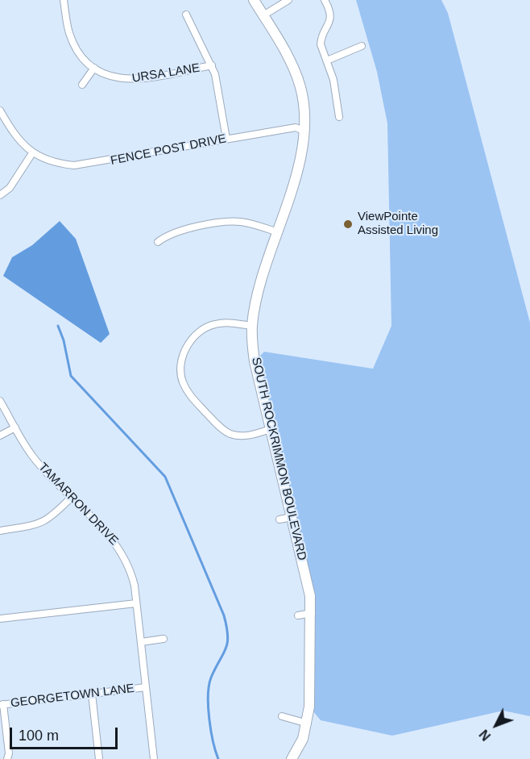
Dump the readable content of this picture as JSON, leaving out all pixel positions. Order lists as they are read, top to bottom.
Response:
{
  "streets": {
    "main road": ["SOUTH ROCKRIMMON BOULEVARD"],
    "street": [
      "URSA LANE",
      "FENCE POST DRIVE",
      "TAMARRON DRIVE",
      "GEORGETOWN LANE"
    ]
  },
  "crossings": [
    ["FENCE POST DRIVE", "SOUTH ROCKRIMMON BOULEVARD"],
    ["TAMARRON DRIVE", "GEORGETOWN LANE"]
  ],
  "places": ["ViewPointe Assisted Living"],
  "scale_bar": "100 m",
  "north": "bottom left"
}
